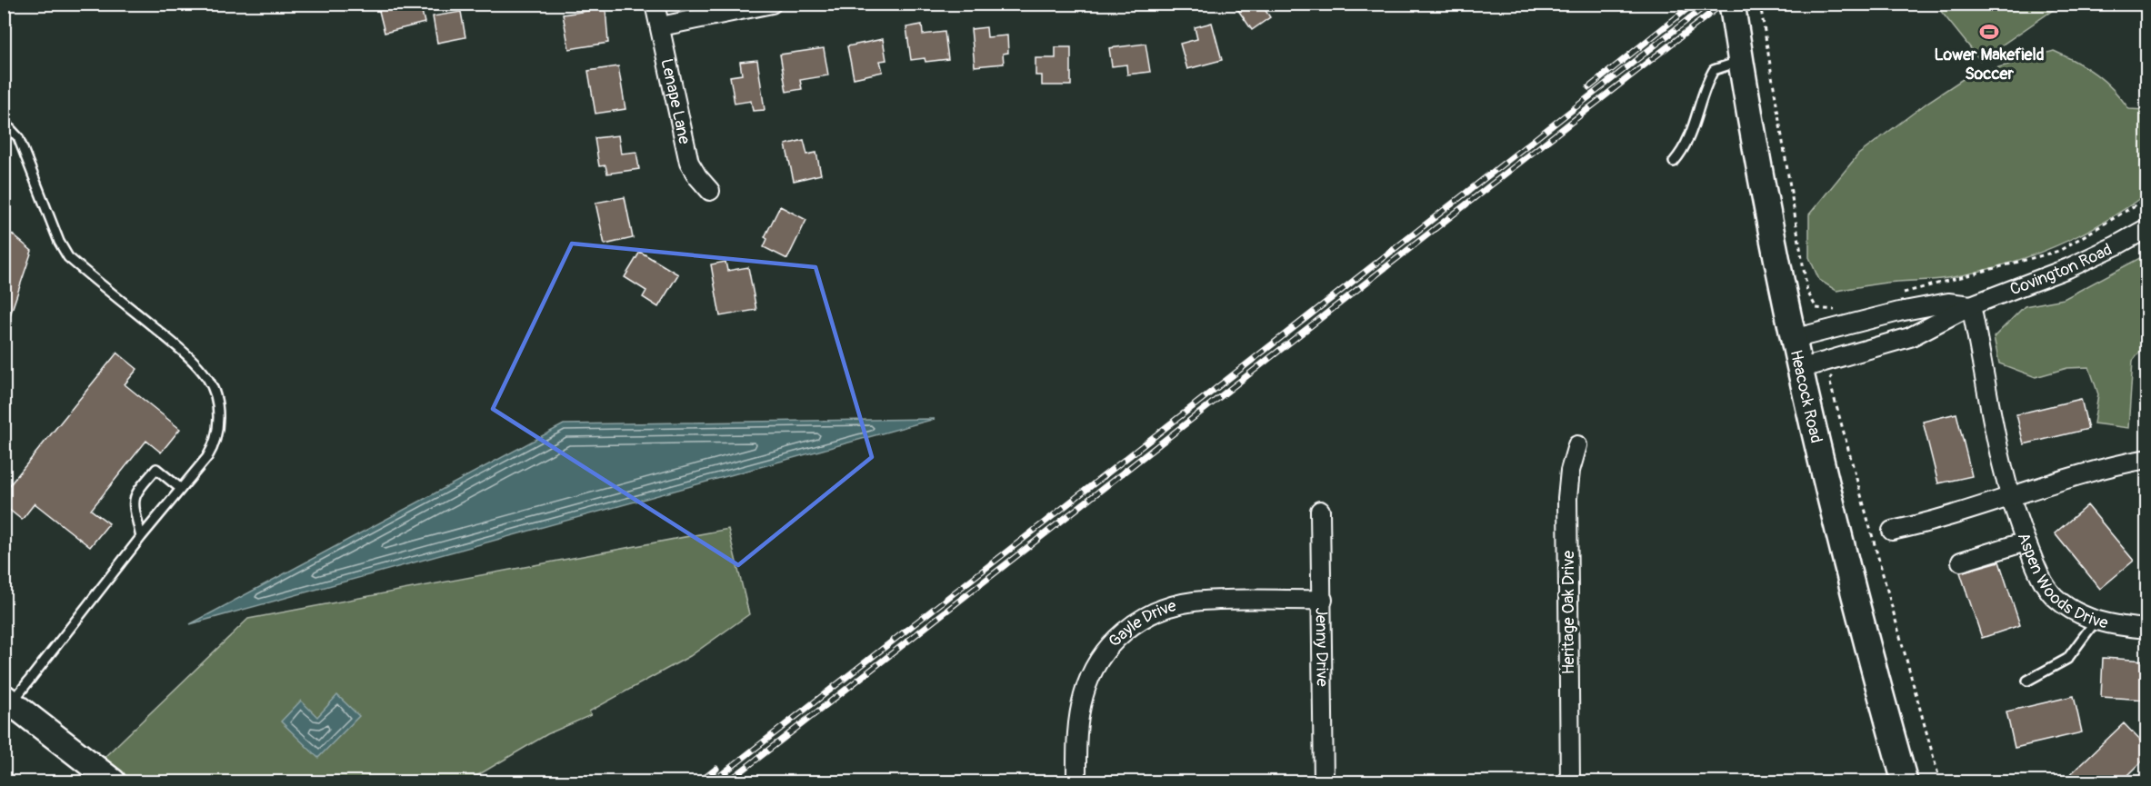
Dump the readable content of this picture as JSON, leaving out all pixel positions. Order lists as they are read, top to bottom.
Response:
{
  "streets": {
    "main road": ["Heacock Road"],
    "street": [
      "Lenape Lane",
      "Covington Road",
      "Aspen Woods Drive",
      "Heritage Oak Drive",
      "Gayle Drive",
      "Jenny Drive"
    ]
  },
  "crossings": [
    ["Covington Road", "Heacock Road"],
    ["Covington Road", "Aspen Woods Drive"],
    ["Gayle Drive", "Jenny Drive"]
  ],
  "places": {
    "sports": ["Lower Makefield Soccer"]
  }
}
